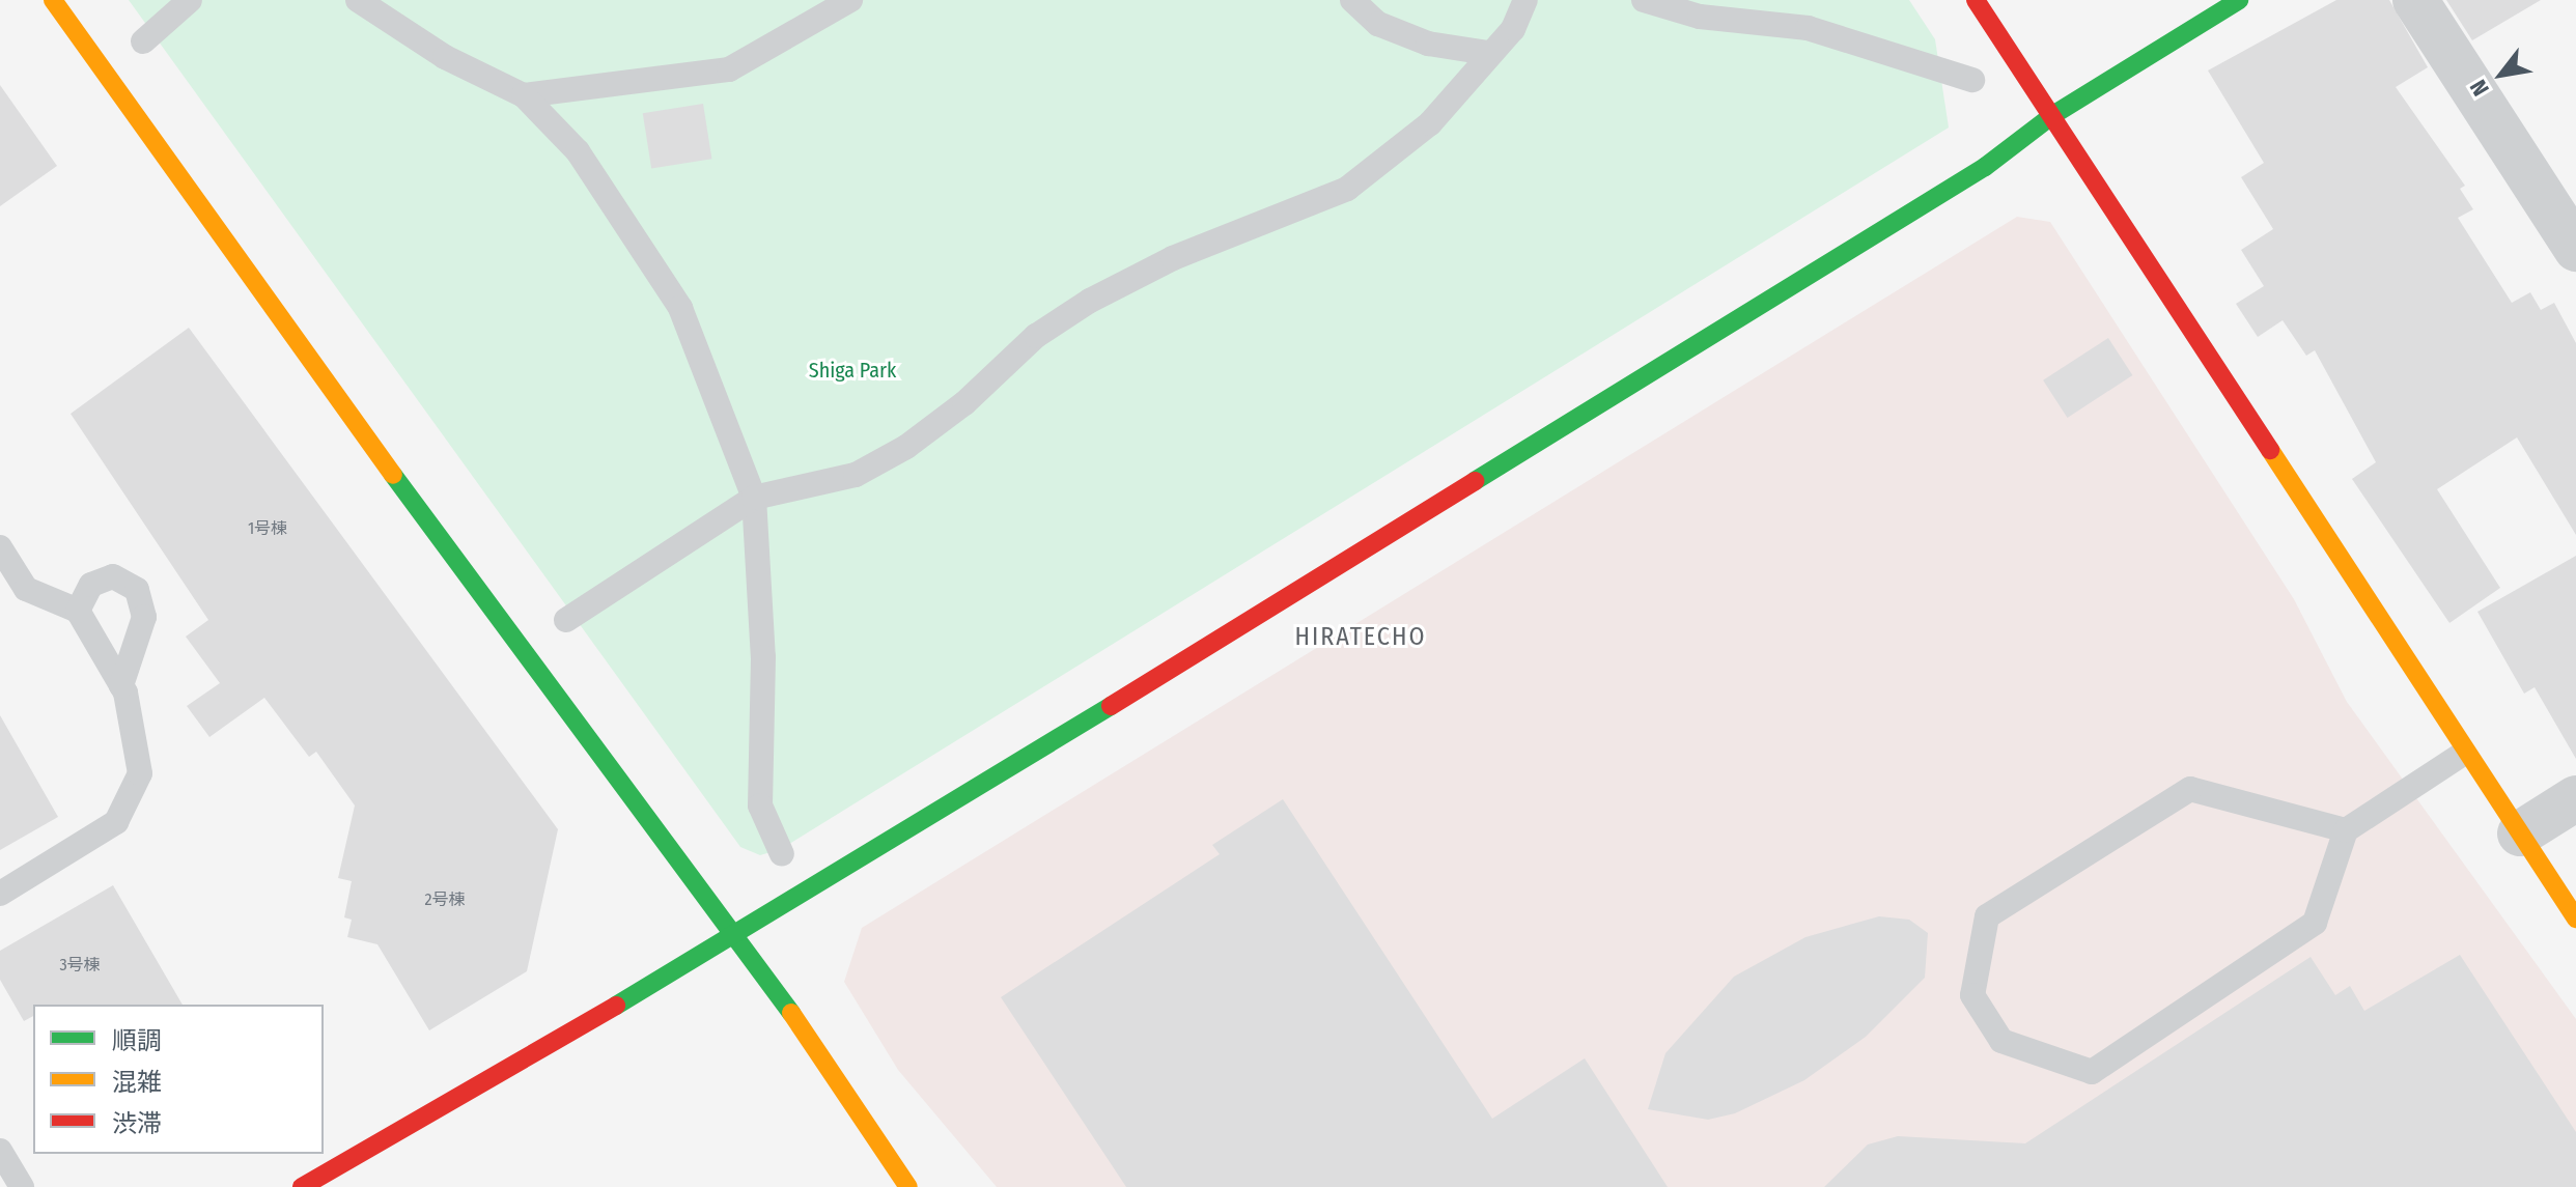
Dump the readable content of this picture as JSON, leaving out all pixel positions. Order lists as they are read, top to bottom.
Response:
{
  "districts": ["HIRATECHO"],
  "parks": ["Shiga Park"],
  "house_numbers": ["1号棟", "2号棟", "3号棟"],
  "legend": ["順調", "混雑", "渋滞"],
  "north": "bottom left"
}
